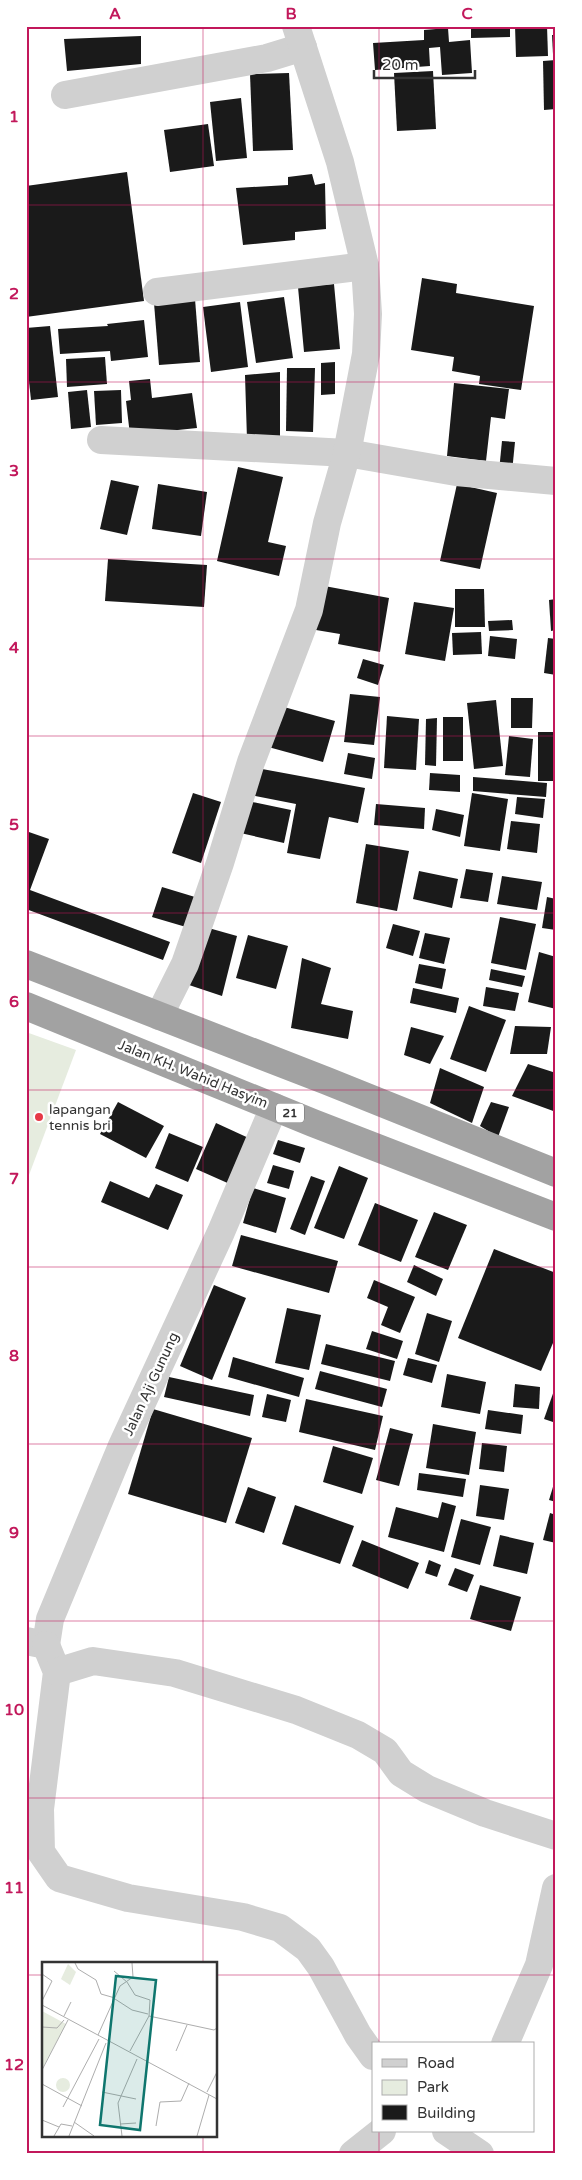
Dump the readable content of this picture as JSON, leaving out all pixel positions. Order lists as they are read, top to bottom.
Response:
{
  "streets": {
    "highway": ["Jalan KH. Wahid Hasyim", "21"],
    "street": ["Jalan Aji Gunung"]
  },
  "crossings": [
    ["Jalan KH. Wahid Hasyim", "Jalan Aji Gunung"]
  ],
  "places": ["lapangan tennis bri"],
  "legend": ["Road", "Park", "Building"],
  "scale_bar": "20 m",
  "grid": {
    "columns": ["A", "B", "C"],
    "rows": [
      "1",
      "2",
      "3",
      "4",
      "5",
      "6",
      "7",
      "8",
      "9",
      "10",
      "11",
      "12"
    ]
  }
}
